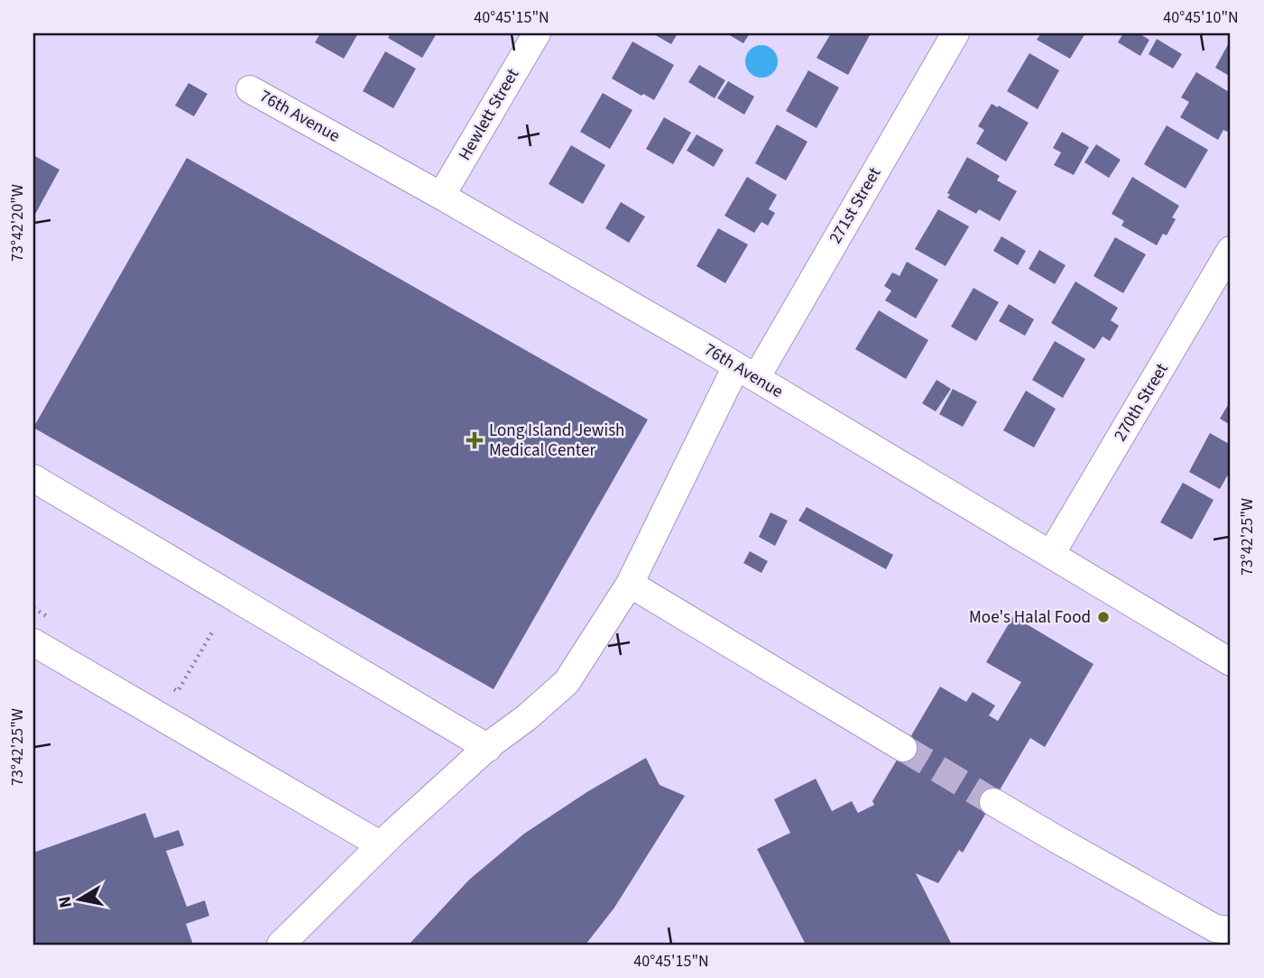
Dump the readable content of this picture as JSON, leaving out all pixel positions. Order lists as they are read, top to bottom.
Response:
{
  "streets": {
    "street": [
      "Hewlett Street",
      "76th Avenue",
      "271st Street",
      "270th Street"
    ]
  },
  "crossings": [
    ["Hewlett Street", "76th Avenue"],
    ["76th Avenue", "271st Street"],
    ["76th Avenue", "270th Street"]
  ],
  "places": {
    "health": ["Long Island Jewish Medical Center"],
    "other": ["Moe's Halal Food"]
  },
  "north": "left",
  "coordinates": [
    "40°45'15\"N",
    "40°45'10\"N",
    "73°42'20\"W",
    "73°42'25\"W"
  ]
}
